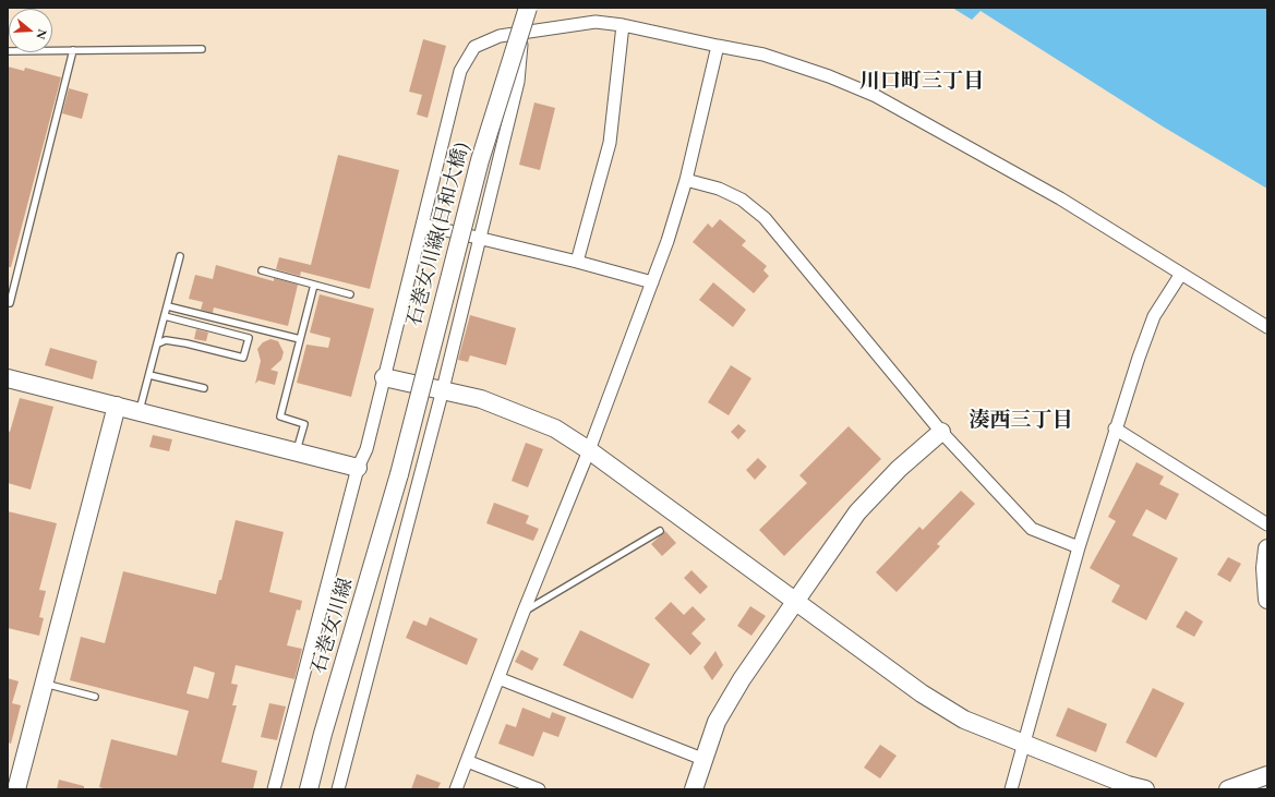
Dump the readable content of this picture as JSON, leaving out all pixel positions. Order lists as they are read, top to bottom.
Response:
{
  "streets": {
    "street": ["石巻女川線(日和大橋)", "石巻女川線"]
  },
  "crossings": [
    ["石巻女川線(日和大橋)", "石巻女川線"]
  ],
  "districts": ["川口町三丁目", "湊西三丁目"],
  "north": "right"
}
